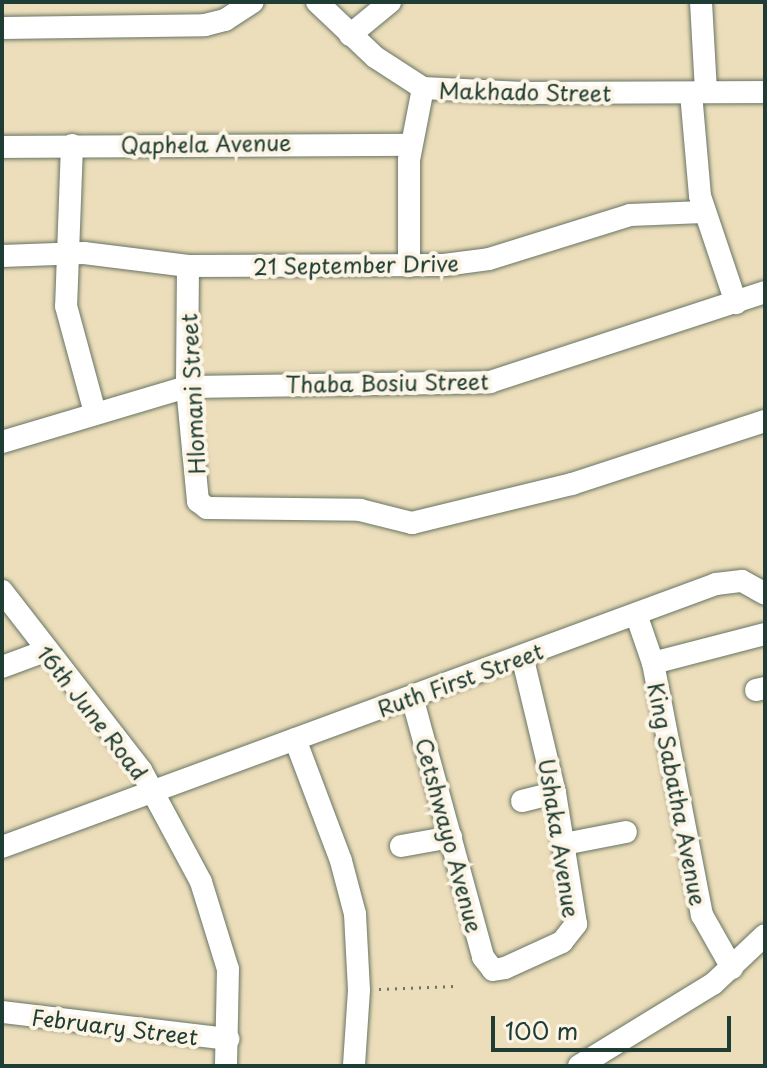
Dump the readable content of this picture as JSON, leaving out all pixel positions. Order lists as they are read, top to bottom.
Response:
{
  "streets": {
    "street": [
      "Makhado Street",
      "Qaphela Avenue",
      "21 September Drive",
      "Thaba Bosiu Street",
      "Hlomani Street",
      "Ruth First Street",
      "16th June Road",
      "King Sabatha Avenue",
      "Cetshwayo Avenue",
      "Ushaka Avenue",
      "February Street"
    ]
  },
  "crossings": [
    ["21 September Drive", "Hlomani Street"],
    ["Thaba Bosiu Street", "Hlomani Street"],
    ["Ruth First Street", "16th June Road"],
    ["Ruth First Street", "King Sabatha Avenue"],
    ["Ruth First Street", "Cetshwayo Avenue"],
    ["Ruth First Street", "Ushaka Avenue"],
    ["16th June Road", "February Street"],
    ["Cetshwayo Avenue", "Ushaka Avenue"]
  ],
  "scale_bar": "100 m"
}
